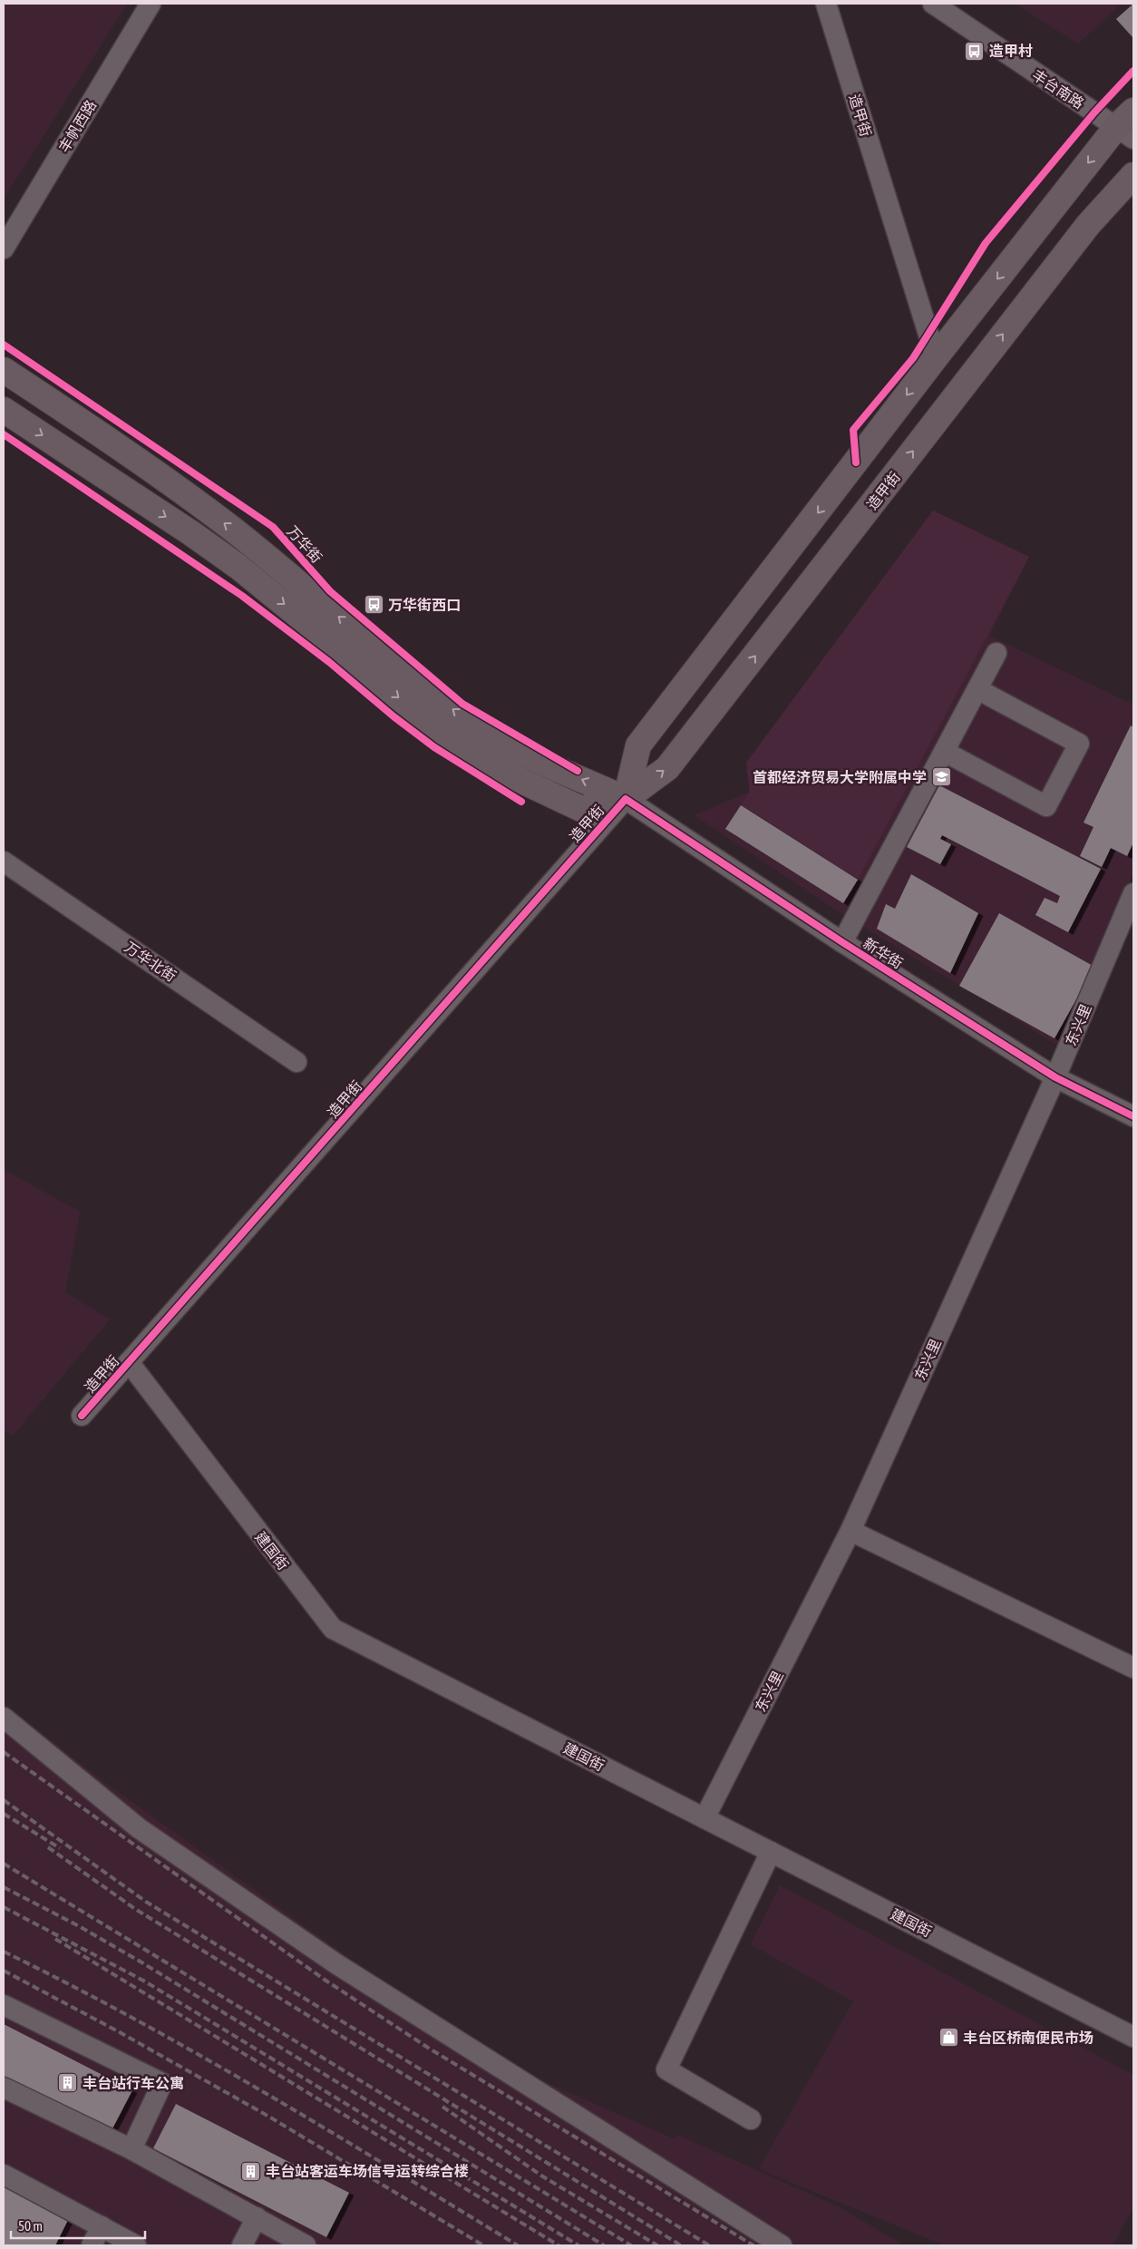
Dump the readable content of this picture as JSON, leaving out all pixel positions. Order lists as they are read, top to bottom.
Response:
{
  "streets": {
    "main road": ["造甲街", "万华街"],
    "street": [
      "丰台南路",
      "丰帆西路",
      "新华街",
      "万华北街",
      "东兴里",
      "建国街"
    ]
  },
  "crossings": [
    ["丰台南路", "造甲街"],
    ["造甲街", "万华街"],
    ["造甲街", "新华街"],
    ["造甲街", "建国街"],
    ["万华街", "新华街"],
    ["新华街", "东兴里"],
    ["东兴里", "建国街"]
  ],
  "places": {
    "bus stop": ["造甲村", "万华街西口"],
    "school or university": ["首都经济贸易大学附属中学"],
    "shop": ["丰台区桥南便民市场"],
    "building": ["丰台站行车公寓", "丰台站客运车场信号运转综合楼"]
  },
  "scale_bar": "50 m"
}
